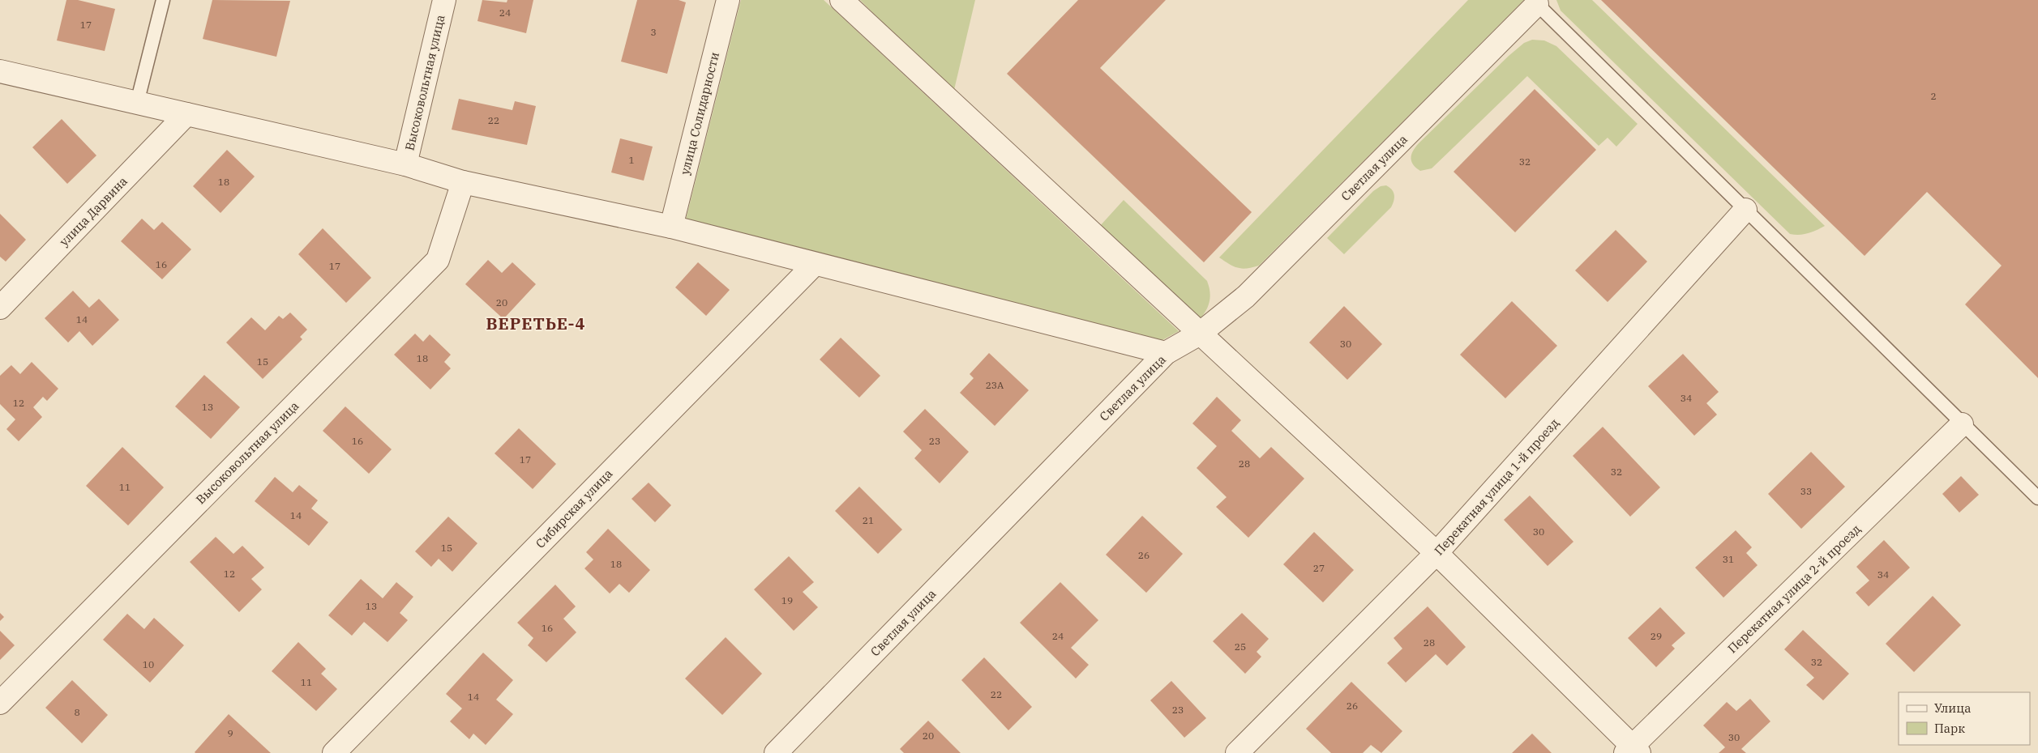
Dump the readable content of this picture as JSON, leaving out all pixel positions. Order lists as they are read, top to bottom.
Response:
{
  "streets": {
    "street": [
      "Высоковольтная улица",
      "улица Солидарности",
      "Светлая улица",
      "улица Дарвина",
      "Перекатная улица 1-й проезд",
      "Сибирская улица",
      "Перекатная улица 2-й проезд"
    ]
  },
  "districts": ["ВЕРЕТЬЕ-4"],
  "house_numbers": [
    "24",
    "17",
    "3",
    "2",
    "22",
    "1",
    "32",
    "18",
    "16",
    "17",
    "20",
    "14",
    "30",
    "18",
    "15",
    "23А",
    "34",
    "12",
    "13",
    "16",
    "23",
    "17",
    "28",
    "32",
    "11",
    "33",
    "14",
    "21",
    "30",
    "15",
    "26",
    "31",
    "18",
    "27",
    "12",
    "34",
    "19",
    "13",
    "16",
    "24",
    "29",
    "28",
    "25",
    "32",
    "10",
    "11",
    "22",
    "14",
    "26",
    "23",
    "8",
    "9",
    "20",
    "30"
  ],
  "legend": ["Улица", "Парк"]
}
